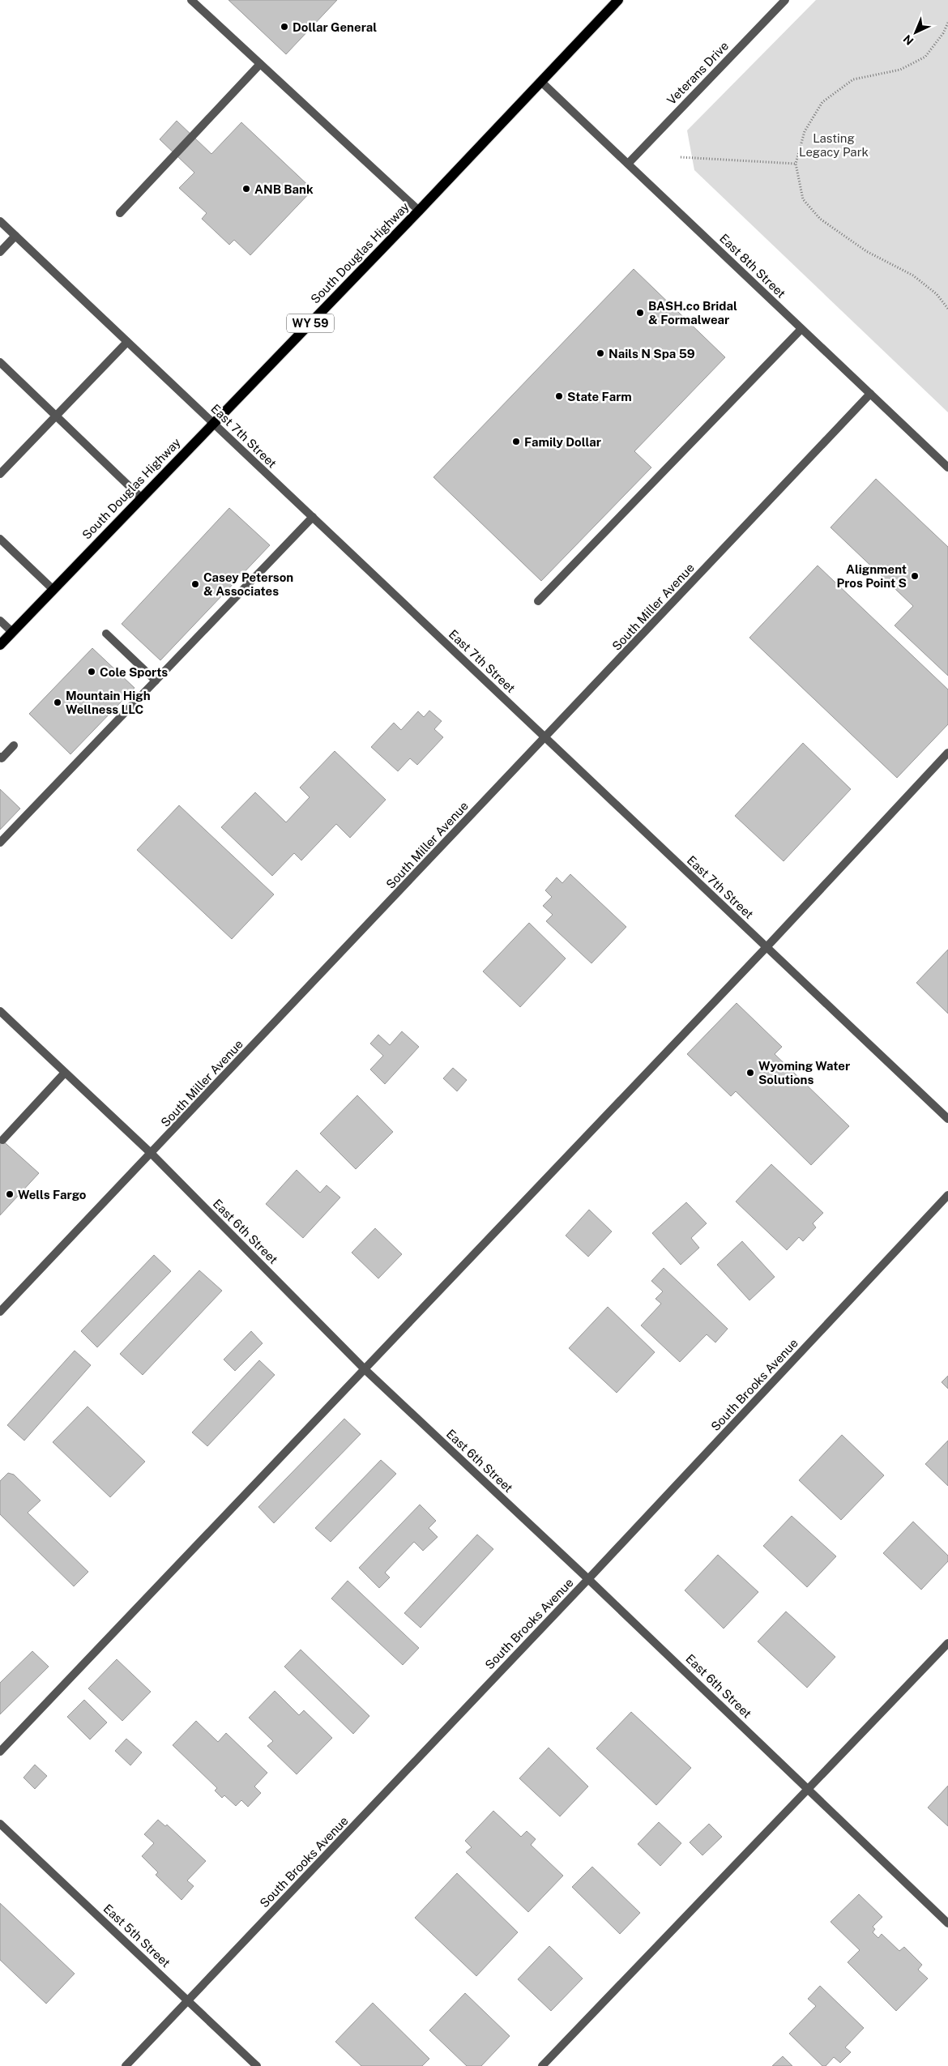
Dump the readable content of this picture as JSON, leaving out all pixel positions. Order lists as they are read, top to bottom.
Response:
{
  "streets": {
    "main road": ["South Douglas Highway", "WY 59"],
    "street": [
      "Veterans Drive",
      "East 8th Street",
      "East 7th Street",
      "South Miller Avenue",
      "East 6th Street",
      "South Brooks Avenue",
      "East 5th Street"
    ]
  },
  "crossings": [
    ["Veterans Drive", "East 8th Street"],
    ["South Douglas Highway", "East 8th Street"],
    ["South Douglas Highway", "East 7th Street"],
    ["East 8th Street", "South Miller Avenue"],
    ["East 7th Street", "South Miller Avenue"],
    ["South Miller Avenue", "East 6th Street"],
    ["East 6th Street", "South Brooks Avenue"],
    ["South Brooks Avenue", "East 5th Street"]
  ],
  "parks": ["Lasting Legacy Park"],
  "places": [
    "Dollar General",
    "ANB Bank",
    "BASH.co Bridal & Formalwear",
    "Nails N Spa 59",
    "State Farm",
    "Family Dollar",
    "Alignment Pros Point S",
    "Casey Peterson & Associates",
    "Cole Sports",
    "Mountain High Wellness LLC",
    "Wyoming Water Solutions",
    "Wells Fargo"
  ],
  "north": "bottom left"
}
